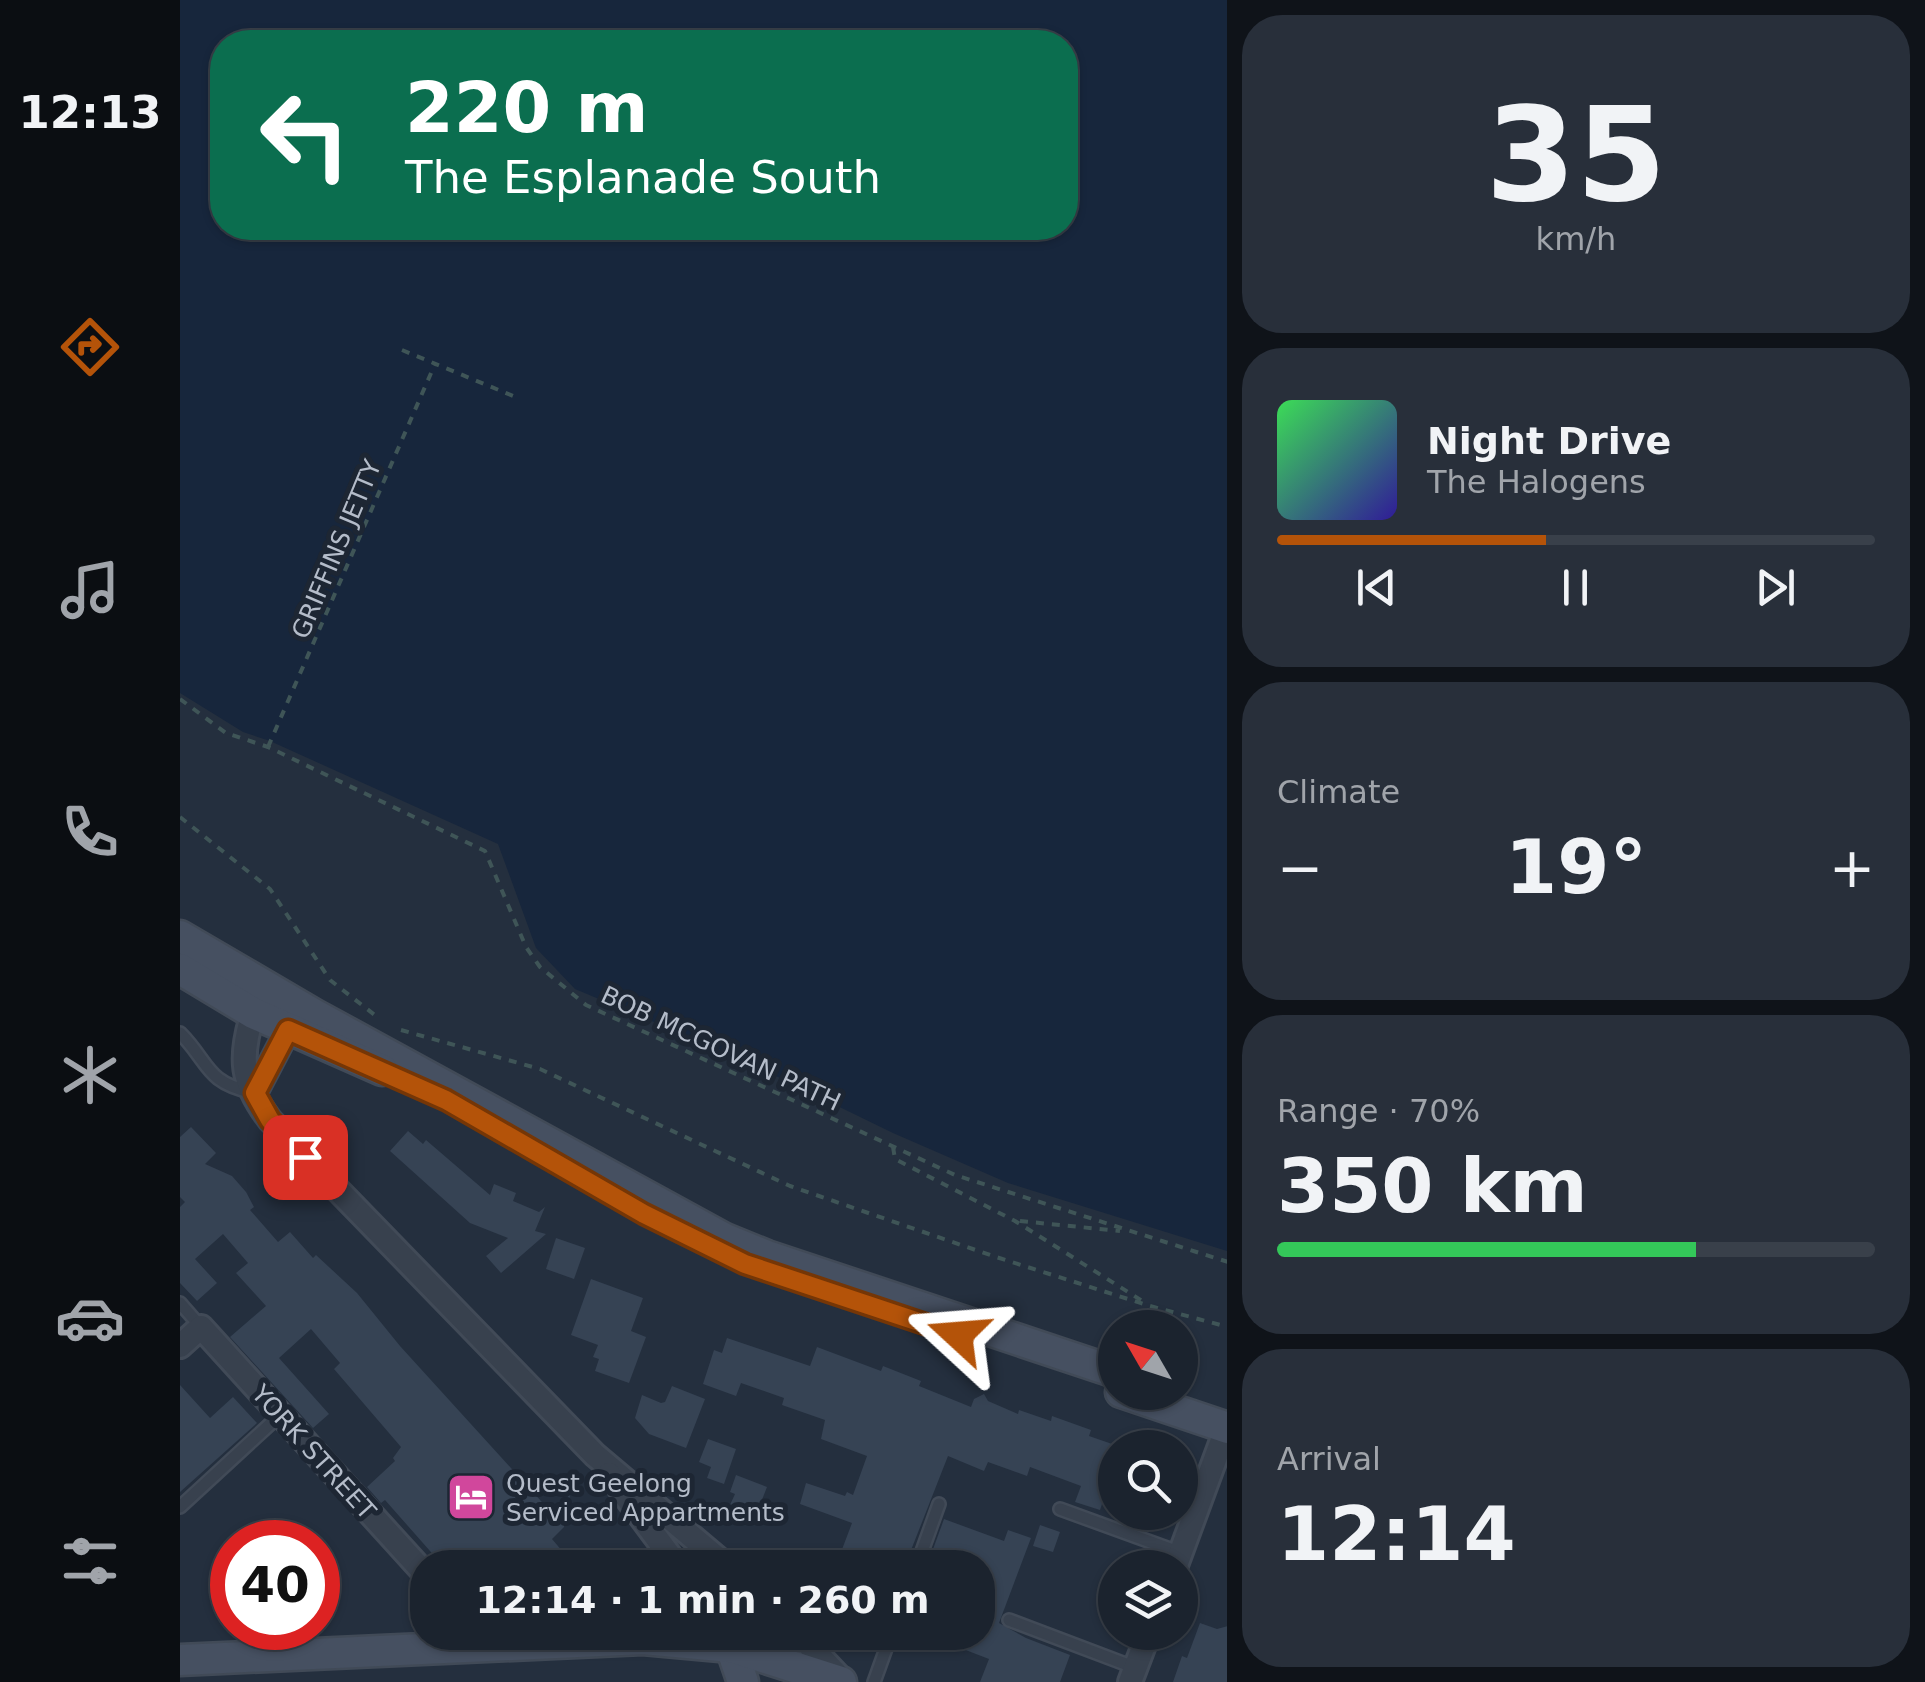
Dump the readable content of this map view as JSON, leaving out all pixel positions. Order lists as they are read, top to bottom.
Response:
{
  "streets": {
    "street": ["YORK STREET"],
    "path": ["GRIFFINS JETTY", "BOB MCGOVAN PATH"]
  },
  "crossings": [
    ["GRIFFINS JETTY", "BOB MCGOVAN PATH"]
  ],
  "places": {
    "hotel": ["Quest Geelong Serviced Appartments"]
  },
  "north": "top left",
  "page": {
    "tabs": "12:13",
    "tile": [
      ["35", "km/h"],
      "Climate",
      ["Range · 70%", "350 km"],
      ["Arrival", "12:14"]
    ],
    "turn": ["220 m", "The Esplanade South"],
    "song": ["Night Drive", "The Halogens"],
    "heat": ["−", "19°", "+"],
    "limit": "40",
    "trip": "12:14 · 1 min · 260 m"
  }
}
